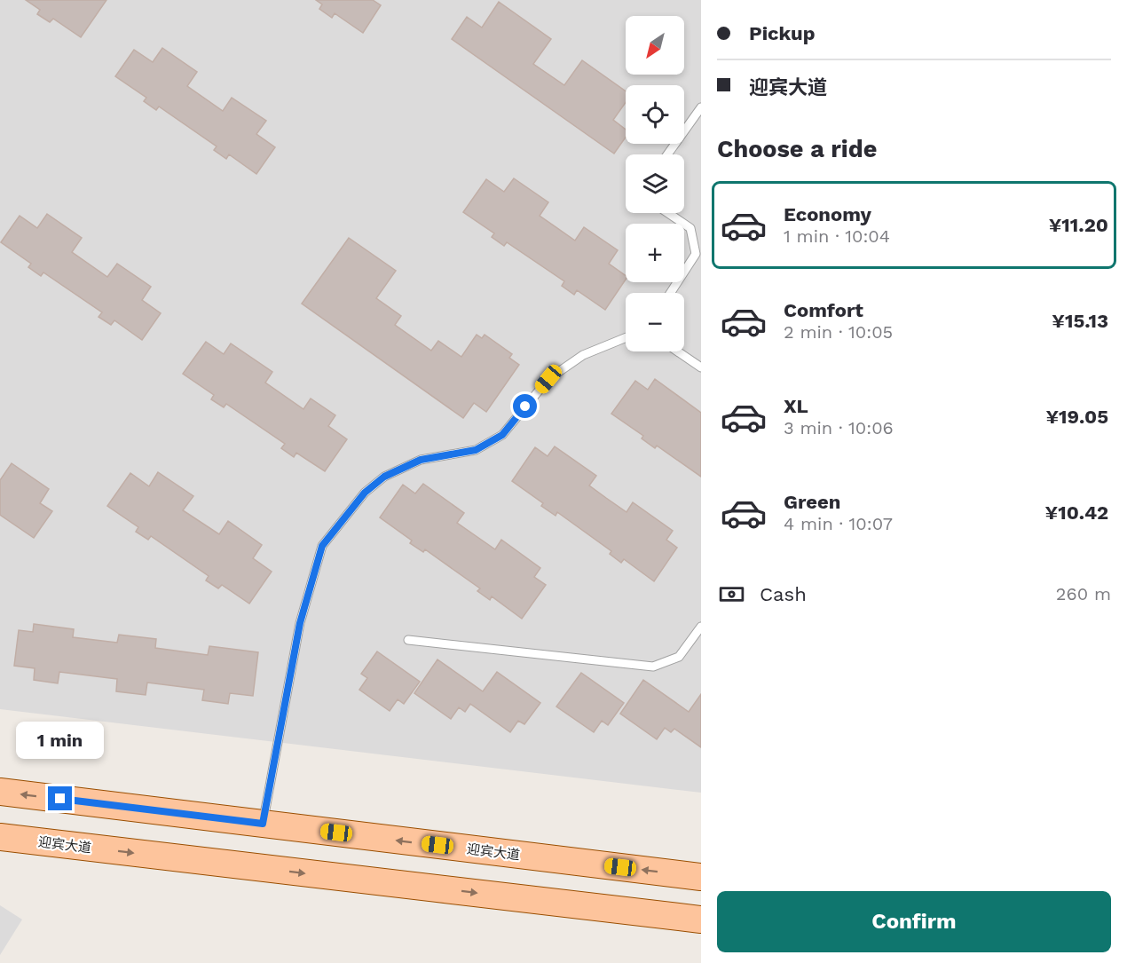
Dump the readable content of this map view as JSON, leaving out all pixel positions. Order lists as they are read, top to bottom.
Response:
{
  "streets": {
    "main road": ["迎宾大道"]
  },
  "north": "bottom left",
  "page": {
    "banner": ["Pickup", "迎宾大道"],
    "map_buttons": ["+", "−"],
    "heading": "Choose a ride",
    "list": [
      {
        "name": "Economy",
        "note": "1 min · 10:04",
        "value": "¥11.20"
      },
      {
        "name": "Comfort",
        "note": "2 min · 10:05",
        "value": "¥15.13"
      },
      {
        "name": "XL",
        "note": "3 min · 10:06",
        "value": "¥19.05"
      },
      {
        "name": "Green",
        "note": "4 min · 10:07",
        "value": "¥10.42"
      }
    ],
    "pay": ["Cash", "260 m"],
    "bubble": "1 min",
    "buttons": "Confirm"
  }
}
